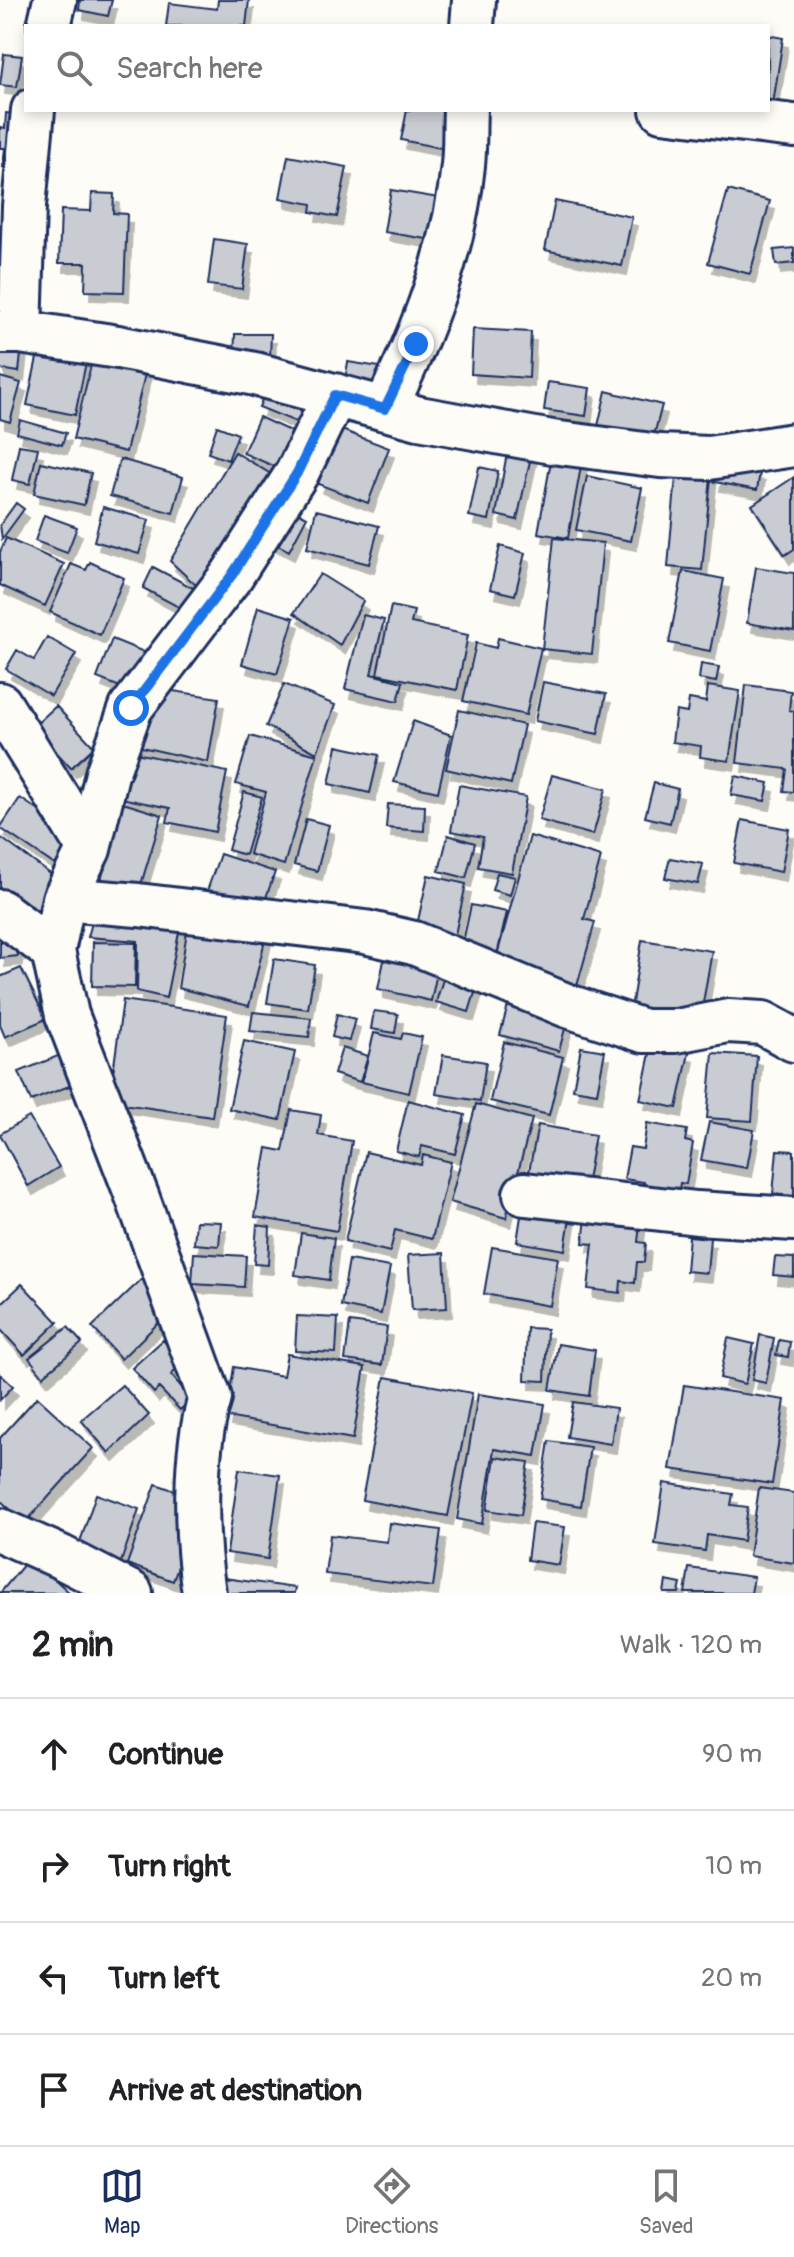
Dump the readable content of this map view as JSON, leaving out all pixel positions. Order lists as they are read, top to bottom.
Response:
{
  "page": {
    "search": "Search here",
    "heading": ["2 min", "Walk · 120 m"],
    "list": [
      ["Continue", "90 m"],
      ["Turn right", "10 m"],
      ["Turn left", "20 m"],
      "Arrive at destination"
    ],
    "nav": ["Map", "Directions", "Saved"]
  }
}
